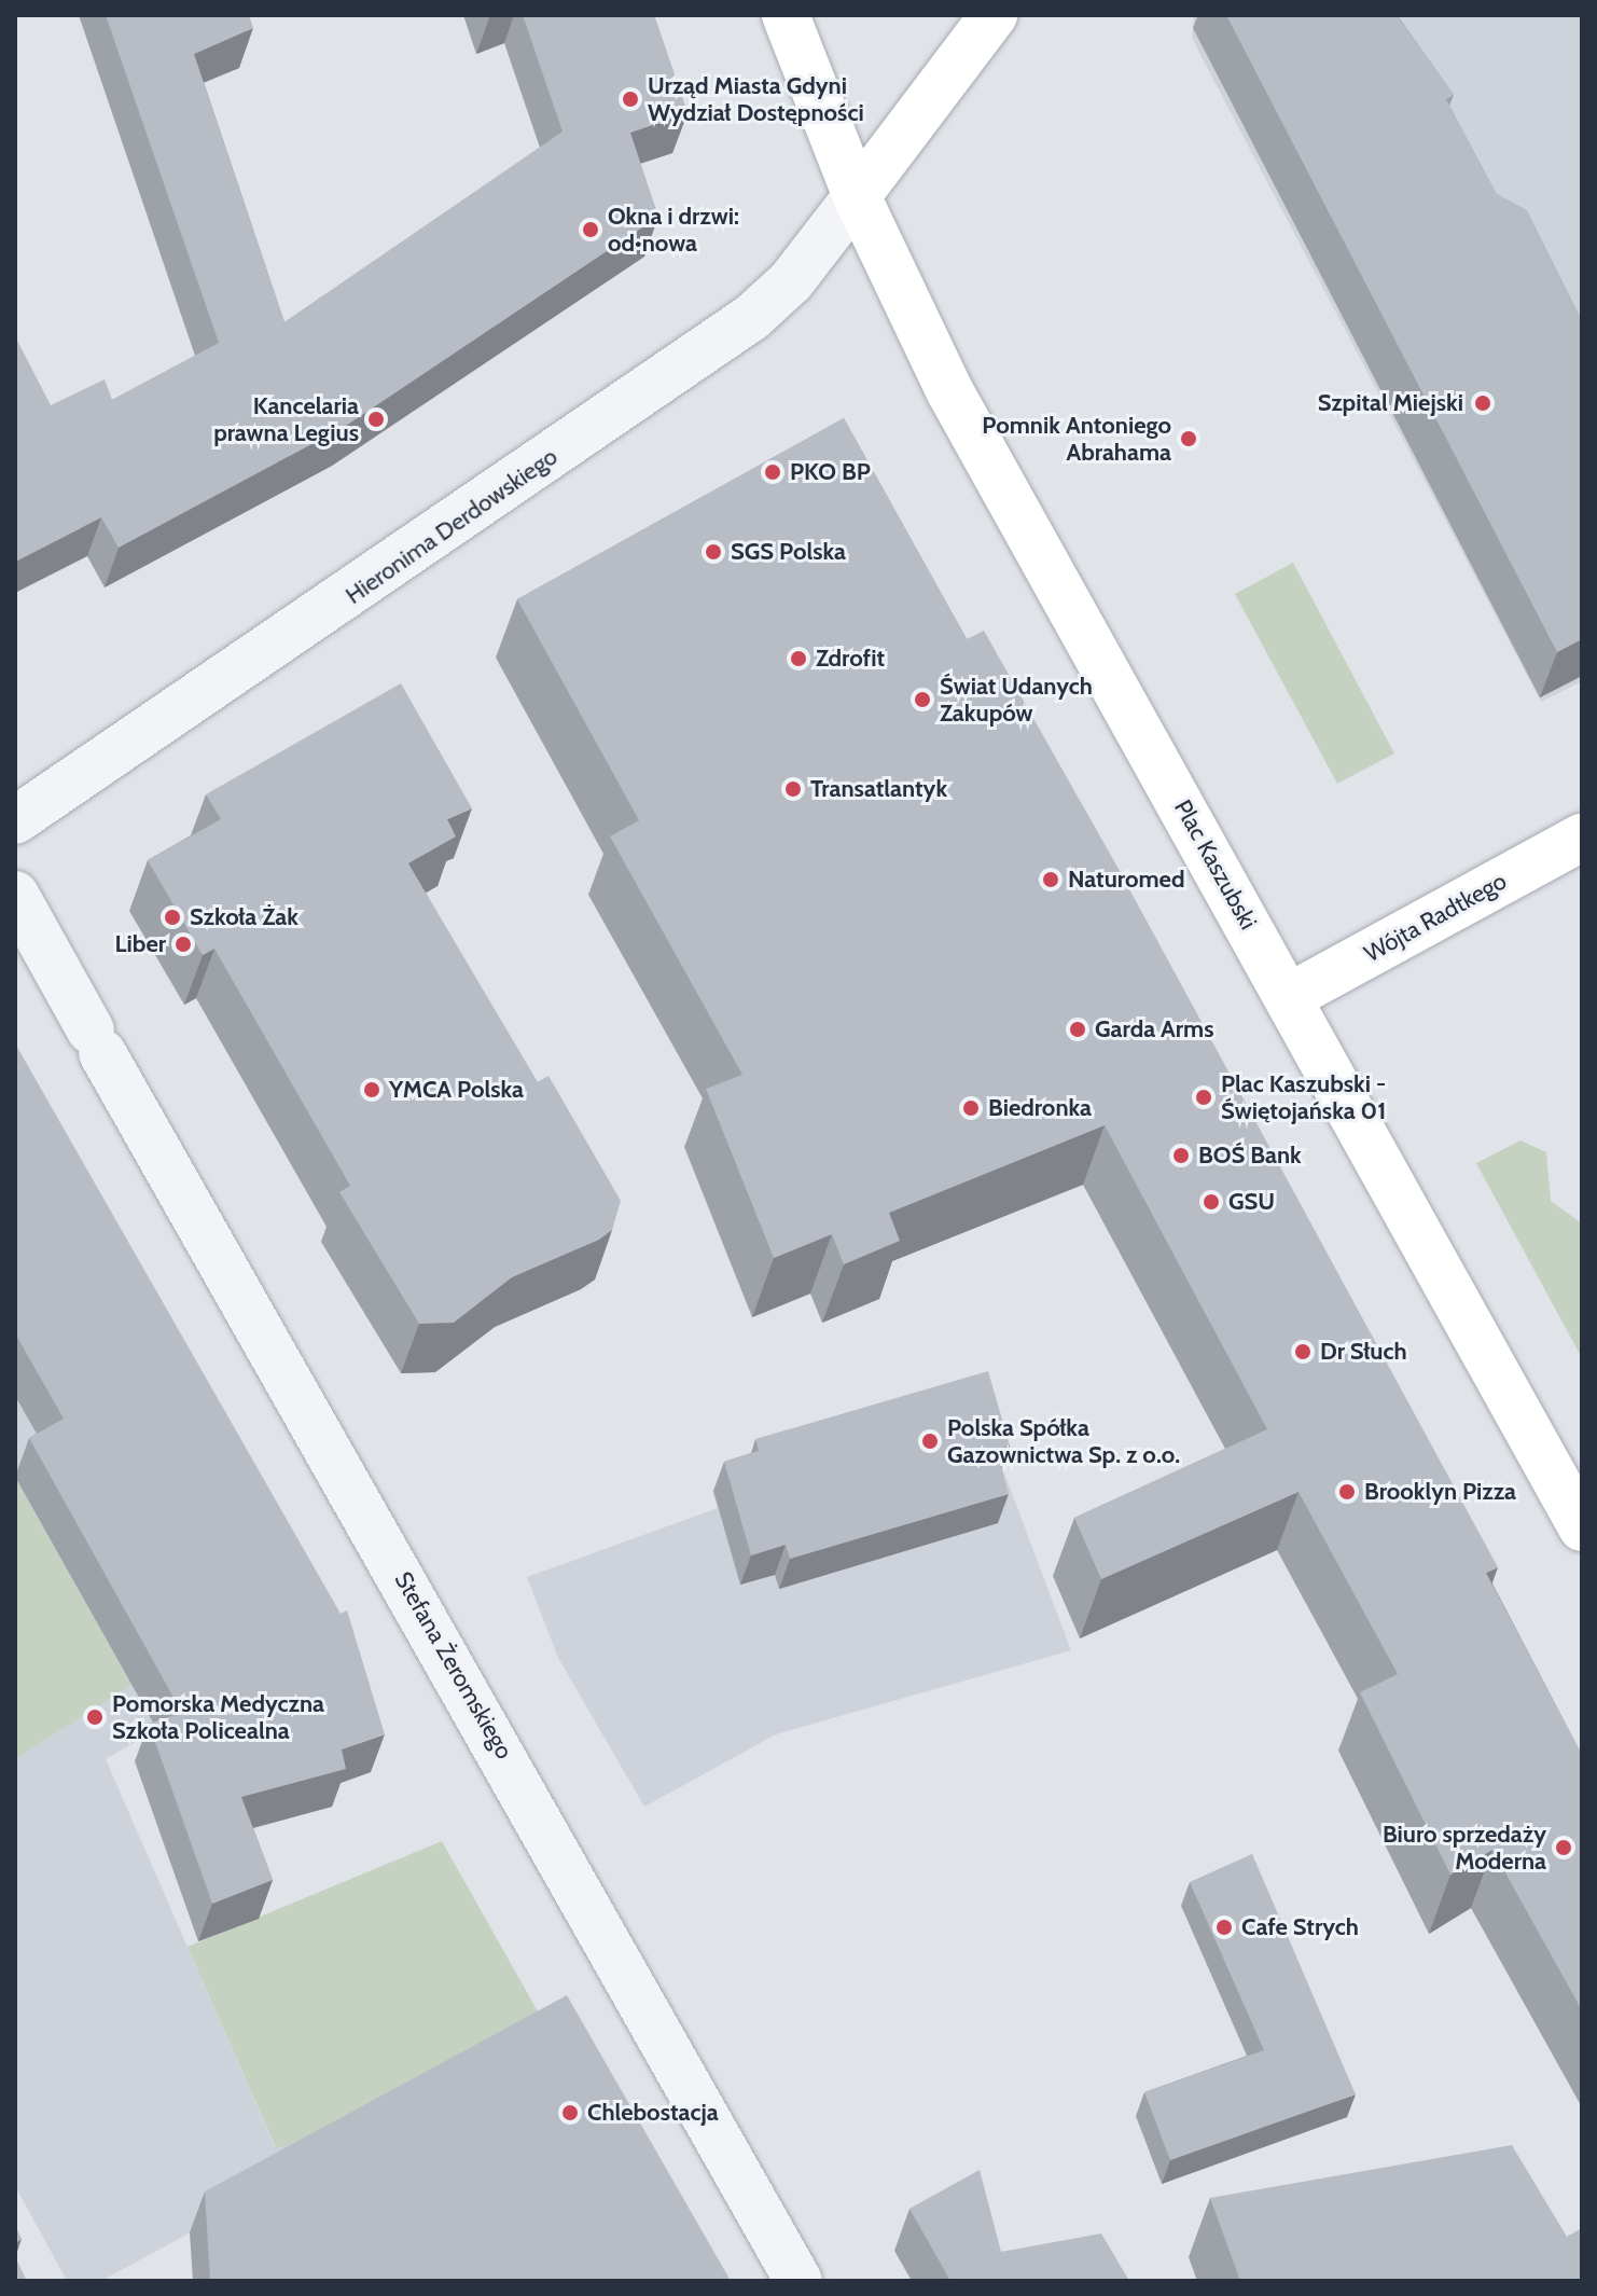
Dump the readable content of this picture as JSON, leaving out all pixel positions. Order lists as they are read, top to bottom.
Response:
{
  "streets": {
    "street": [
      "Hieronima Derdowskiego",
      "Plac Kaszubski",
      "Wójta Radtkego",
      "Stefana Żeromskiego"
    ]
  },
  "crossings": [
    ["Hieronima Derdowskiego", "Plac Kaszubski"],
    ["Plac Kaszubski", "Wójta Radtkego"]
  ],
  "places": [
    "Urząd Miasta Gdyni Wydział Dostępności",
    "Okna i drzwi: od•nowa",
    "Szpital Miejski",
    "Kancelaria prawna Legius",
    "Pomnik Antoniego Abrahama",
    "PKO BP",
    "SGS Polska",
    "Zdrofit",
    "Świat Udanych Zakupów",
    "Transatlantyk",
    "Naturomed",
    "Szkoła Żak",
    "Liber",
    "Garda Arms",
    "YMCA Polska",
    "Plac Kaszubski - Świętojańska 01",
    "Biedronka",
    "BOŚ Bank",
    "GSU",
    "Dr Słuch",
    "Polska Spółka Gazownictwa Sp. z o.o.",
    "Brooklyn Pizza",
    "Pomorska Medyczna Szkoła Policealna",
    "Biuro sprzedaży Moderna",
    "Cafe Strych",
    "Chlebostacja"
  ]
}
